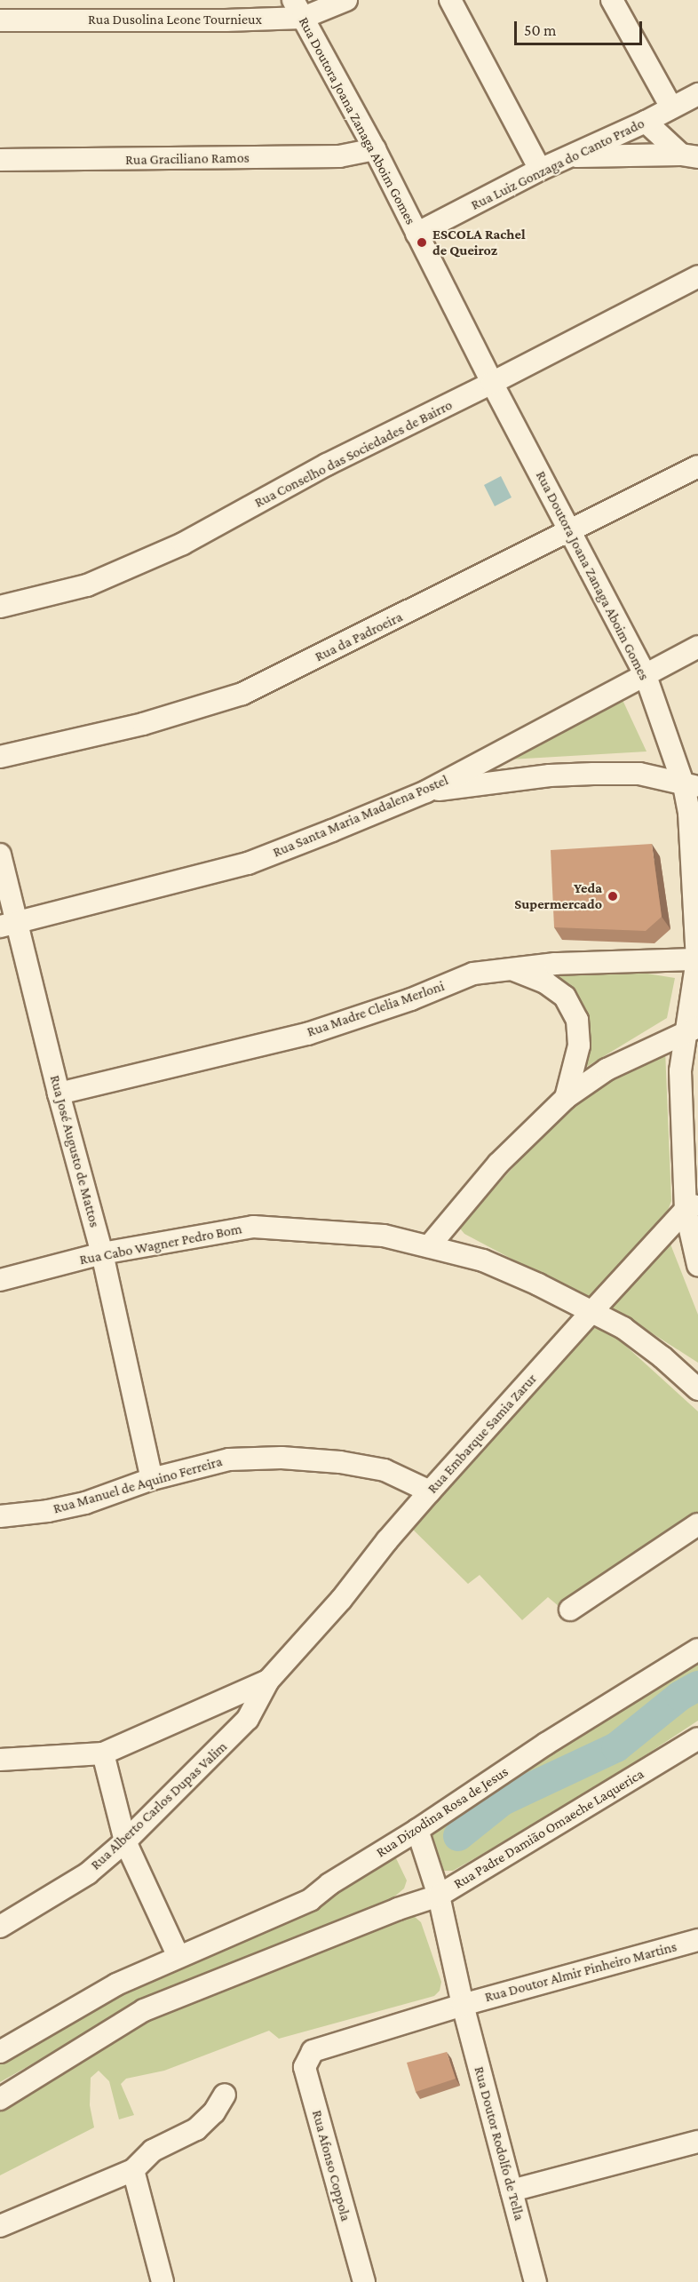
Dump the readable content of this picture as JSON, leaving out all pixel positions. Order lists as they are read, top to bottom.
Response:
{
  "streets": {
    "street": [
      "Rua Dusolina Leone Tournieux",
      "Rua Doutora Joana Zanaga Aboim Gomes",
      "Rua Graciliano Ramos",
      "Rua Luiz Gonzaga do Canto Prado",
      "Rua Conselho das Sociedades de Bairro",
      "Rua da Padroeira",
      "Rua Santa Maria Madalena Postel",
      "Rua Madre Clelia Merloni",
      "Rua José Augusto de Mattos",
      "Rua Cabo Wagner Pedro Bom",
      "Rua Embarque Samia Zarur",
      "Rua Manuel de Aquino Ferreira",
      "Rua Alberto Carlos Dupas Valim",
      "Rua Dizodina Rosa de Jesus",
      "Rua Padre Damião Omaeche Laquerica",
      "Rua Doutor Almir Pinheiro Martins",
      "Rua Doutor Rodolfo de Tella",
      "Rua Afonso Coppola"
    ]
  },
  "crossings": [
    ["Rua Dusolina Leone Tournieux", "Rua Doutora Joana Zanaga Aboim Gomes"],
    ["Rua Doutora Joana Zanaga Aboim Gomes", "Rua Graciliano Ramos"],
    ["Rua Doutora Joana Zanaga Aboim Gomes", "Rua Luiz Gonzaga do Canto Prado"],
    ["Rua Doutora Joana Zanaga Aboim Gomes", "Rua Conselho das Sociedades de Bairro"],
    ["Rua Doutora Joana Zanaga Aboim Gomes", "Rua da Padroeira"],
    ["Rua Doutora Joana Zanaga Aboim Gomes", "Rua Santa Maria Madalena Postel"],
    ["Rua Doutora Joana Zanaga Aboim Gomes", "Rua Madre Clelia Merloni"],
    ["Rua Doutora Joana Zanaga Aboim Gomes", "Rua Embarque Samia Zarur"],
    ["Rua Santa Maria Madalena Postel", "Rua José Augusto de Mattos"],
    ["Rua Madre Clelia Merloni", "Rua José Augusto de Mattos"],
    ["Rua José Augusto de Mattos", "Rua Cabo Wagner Pedro Bom"],
    ["Rua José Augusto de Mattos", "Rua Manuel de Aquino Ferreira"],
    ["Rua Cabo Wagner Pedro Bom", "Rua Embarque Samia Zarur"],
    ["Rua Embarque Samia Zarur", "Rua Manuel de Aquino Ferreira"],
    ["Rua Embarque Samia Zarur", "Rua Alberto Carlos Dupas Valim"],
    ["Rua Padre Damião Omaeche Laquerica", "Rua Doutor Almir Pinheiro Martins"],
    ["Rua Padre Damião Omaeche Laquerica", "Rua Doutor Rodolfo de Tella"],
    ["Rua Padre Damião Omaeche Laquerica", "Rua Afonso Coppola"],
    ["Rua Doutor Almir Pinheiro Martins", "Rua Doutor Rodolfo de Tella"],
    ["Rua Doutor Almir Pinheiro Martins", "Rua Afonso Coppola"],
    ["Rua Doutor Rodolfo de Tella", "Rua Afonso Coppola"]
  ],
  "places": ["ESCOLA Rachel de Queiroz", "Yeda Supermercado"],
  "scale_bar": "50 m"
}
